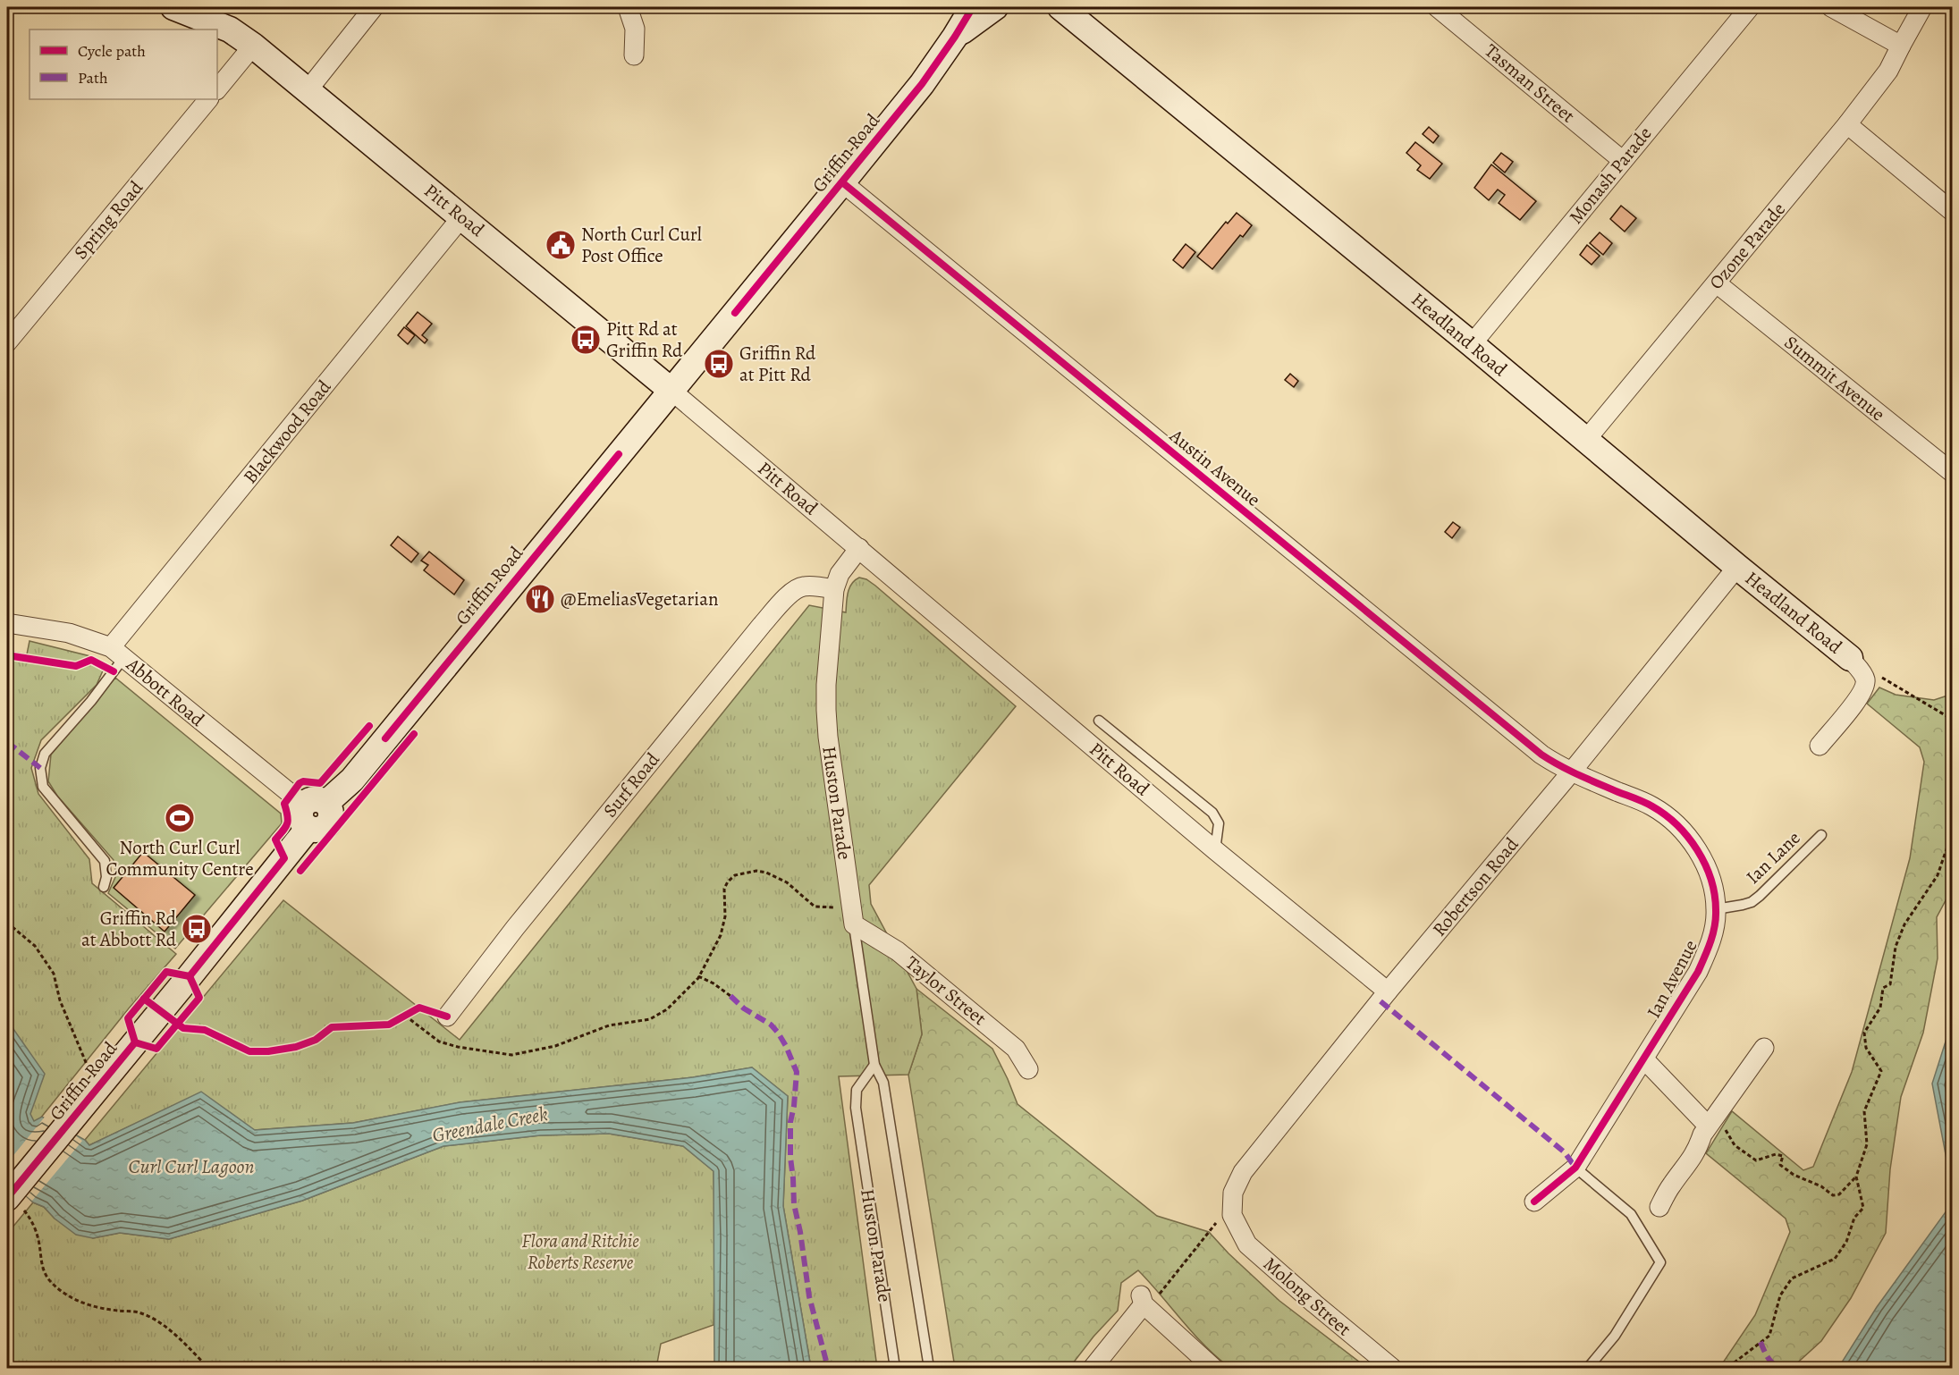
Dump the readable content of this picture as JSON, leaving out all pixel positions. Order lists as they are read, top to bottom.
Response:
{
  "streets": {
    "main road": ["Griffin Road", "Pitt Road", "Headland Road"],
    "street": [
      "Tasman Street",
      "Monash Parade",
      "Spring Road",
      "Ozone Parade",
      "Summit Avenue",
      "Blackwood Road",
      "Austin Avenue",
      "Abbott Road",
      "Surf Road",
      "Huston Parade",
      "Robertson Road",
      "Ian Avenue",
      "Taylor Street",
      "Molong Street"
    ],
    "lane": ["Ian Lane"]
  },
  "crossings": [
    ["Tasman Street", "Monash Parade"],
    ["Griffin Road", "Pitt Road"],
    ["Griffin Road", "Austin Avenue"],
    ["Griffin Road", "Abbott Road"],
    ["Monash Parade", "Headland Road"],
    ["Pitt Road", "Blackwood Road"],
    ["Pitt Road", "Huston Parade"],
    ["Pitt Road", "Robertson Road"],
    ["Ozone Parade", "Headland Road"],
    ["Ozone Parade", "Summit Avenue"],
    ["Headland Road", "Robertson Road"],
    ["Blackwood Road", "Abbott Road"],
    ["Austin Avenue", "Robertson Road"],
    ["Austin Avenue", "Ian Avenue"],
    ["Surf Road", "Huston Parade"],
    ["Huston Parade", "Taylor Street"],
    ["Ian Lane", "Ian Avenue"],
    ["Robertson Road", "Ian Avenue"],
    ["Robertson Road", "Molong Street"]
  ],
  "water": ["Greendale Creek", "Curl Curl Lagoon"],
  "parks": ["Flora and Ritchie Roberts Reserve"],
  "places": {
    "public building": ["North Curl Curl Post Office"],
    "bus stop": ["Pitt Rd at Griffin Rd", "Griffin Rd at Pitt Rd", "Griffin Rd at Abbott Rd"],
    "restaurant": ["@EmeliasVegetarian"],
    "sports": ["North Curl Curl Community Centre"]
  },
  "legend": ["Cycle path", "Path"]
}
